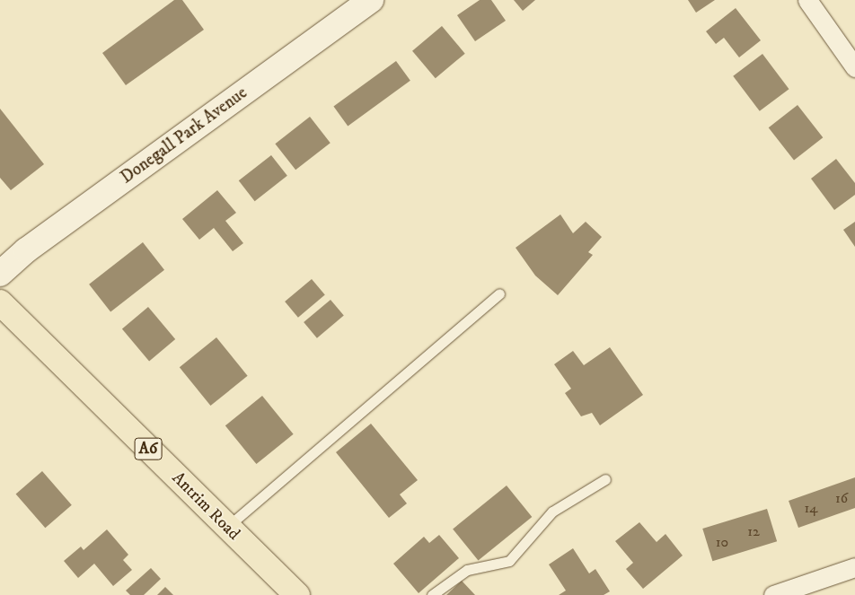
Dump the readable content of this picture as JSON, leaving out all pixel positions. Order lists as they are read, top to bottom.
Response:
{
  "streets": {
    "main road": ["A6", "Antrim Road"],
    "street": ["Donegall Park Avenue"]
  },
  "house_numbers": [
    "16",
    "14",
    "12",
    "10"
  ]
}
